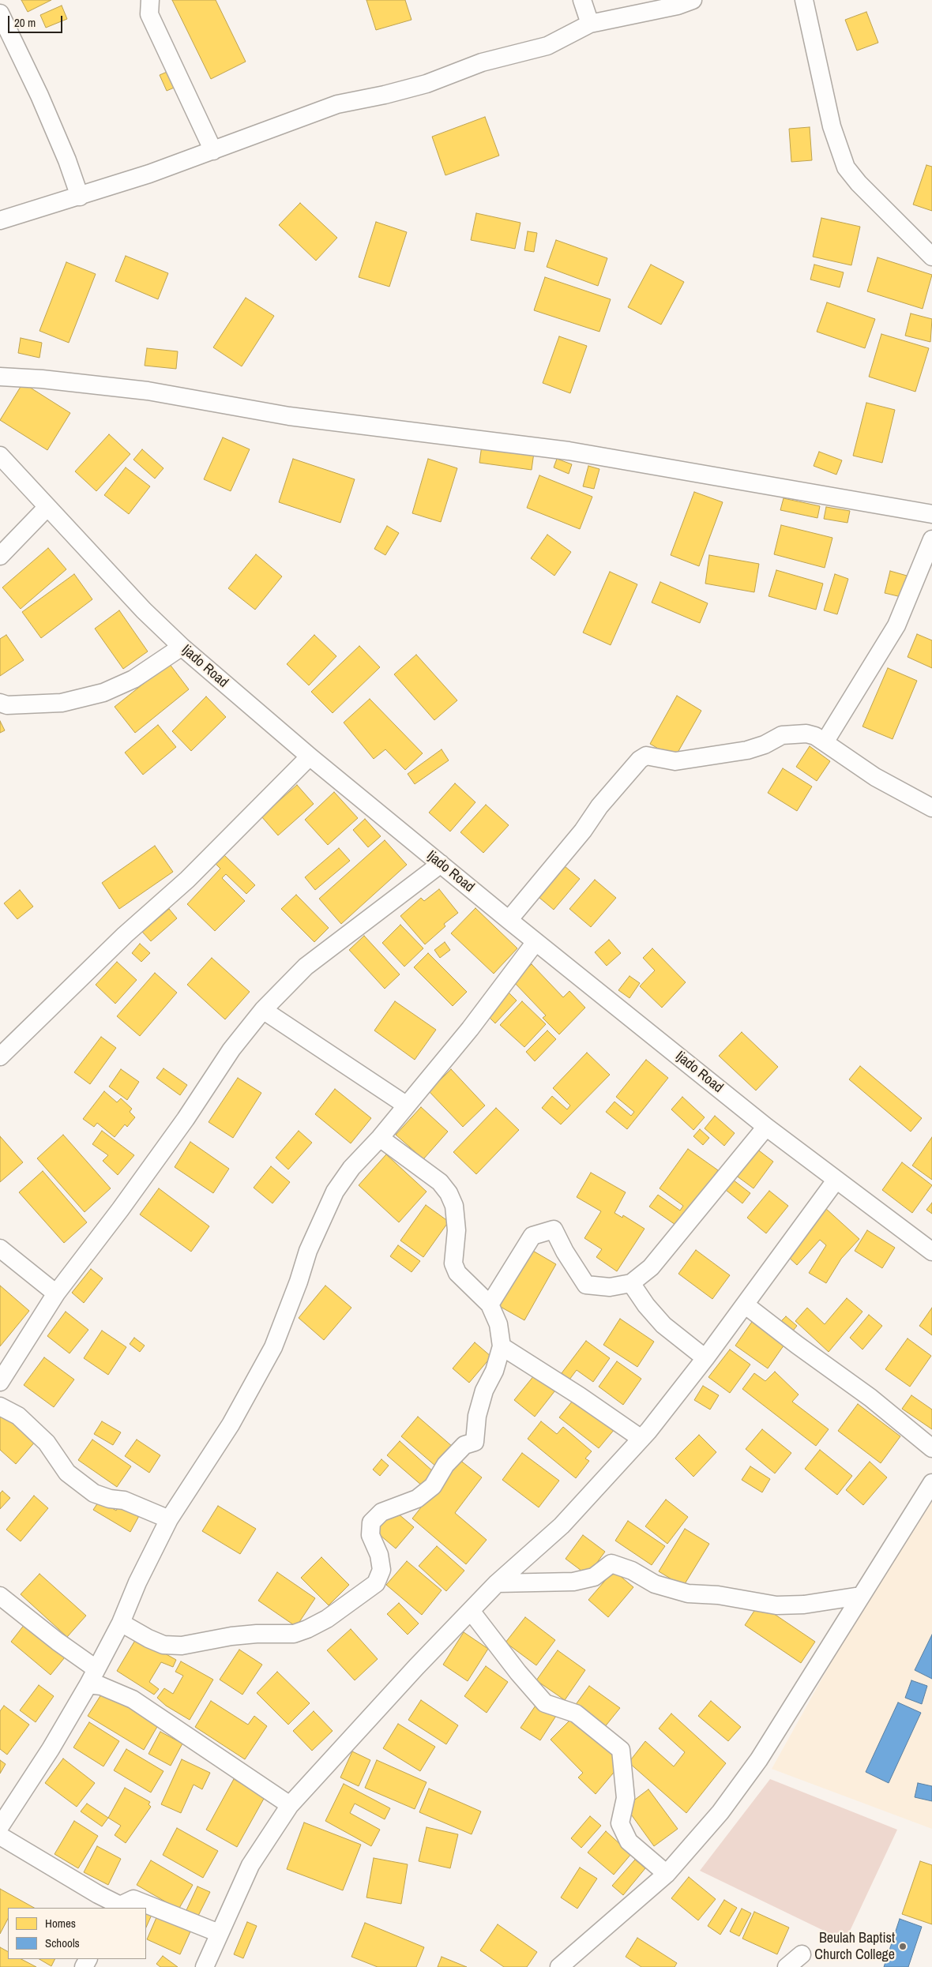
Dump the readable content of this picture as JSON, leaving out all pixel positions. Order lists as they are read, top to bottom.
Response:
{
  "streets": {
    "street": ["Ijado Road"]
  },
  "places": ["Beulah Baptist Church College"],
  "legend": ["Homes", "Schools"],
  "scale_bar": "20 m"
}
